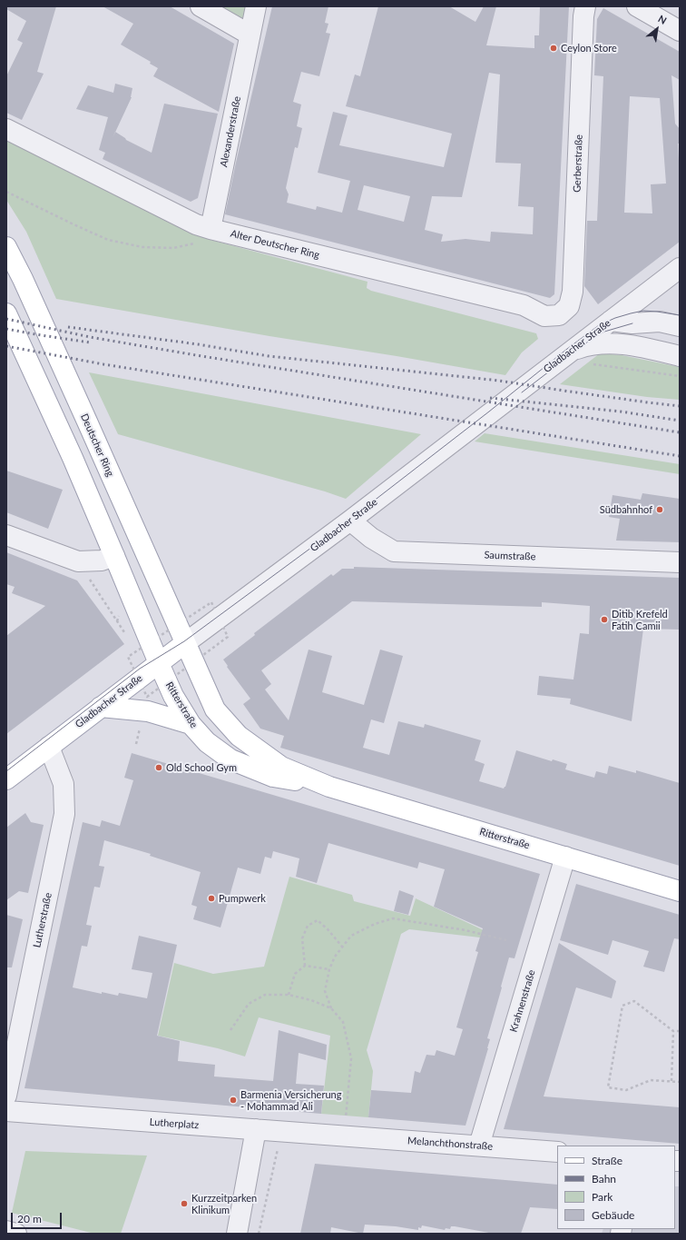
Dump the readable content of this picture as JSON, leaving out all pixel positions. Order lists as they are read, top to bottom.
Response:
{
  "streets": {
    "main road": ["Gladbacher Straße", "Deutscher Ring", "Ritterstraße"],
    "street": [
      "Alexanderstraße",
      "Gerberstraße",
      "Alter Deutscher Ring",
      "Saumstraße",
      "Lutherstraße",
      "Krahnenstraße",
      "Lutherplatz",
      "Melanchthonstraße"
    ]
  },
  "crossings": [
    ["Alexanderstraße", "Alter Deutscher Ring"],
    ["Gerberstraße", "Alter Deutscher Ring"],
    ["Gladbacher Straße", "Deutscher Ring"],
    ["Gladbacher Straße", "Saumstraße"],
    ["Gladbacher Straße", "Ritterstraße"],
    ["Gladbacher Straße", "Lutherstraße"],
    ["Deutscher Ring", "Ritterstraße"],
    ["Ritterstraße", "Krahnenstraße"],
    ["Krahnenstraße", "Melanchthonstraße"],
    ["Lutherplatz", "Melanchthonstraße"]
  ],
  "places": [
    "Ceylon Store",
    "Südbahnhof",
    "Ditib Krefeld Fatih Camii",
    "Old School Gym",
    "Pumpwerk",
    "Barmenia Versicherung - Mohammad Ali",
    "Kurzzeitparken Klinikum"
  ],
  "legend": [
    "Straße",
    "Bahn",
    "Park",
    "Gebäude"
  ],
  "scale_bar": "20 m",
  "north": "top right"
}
